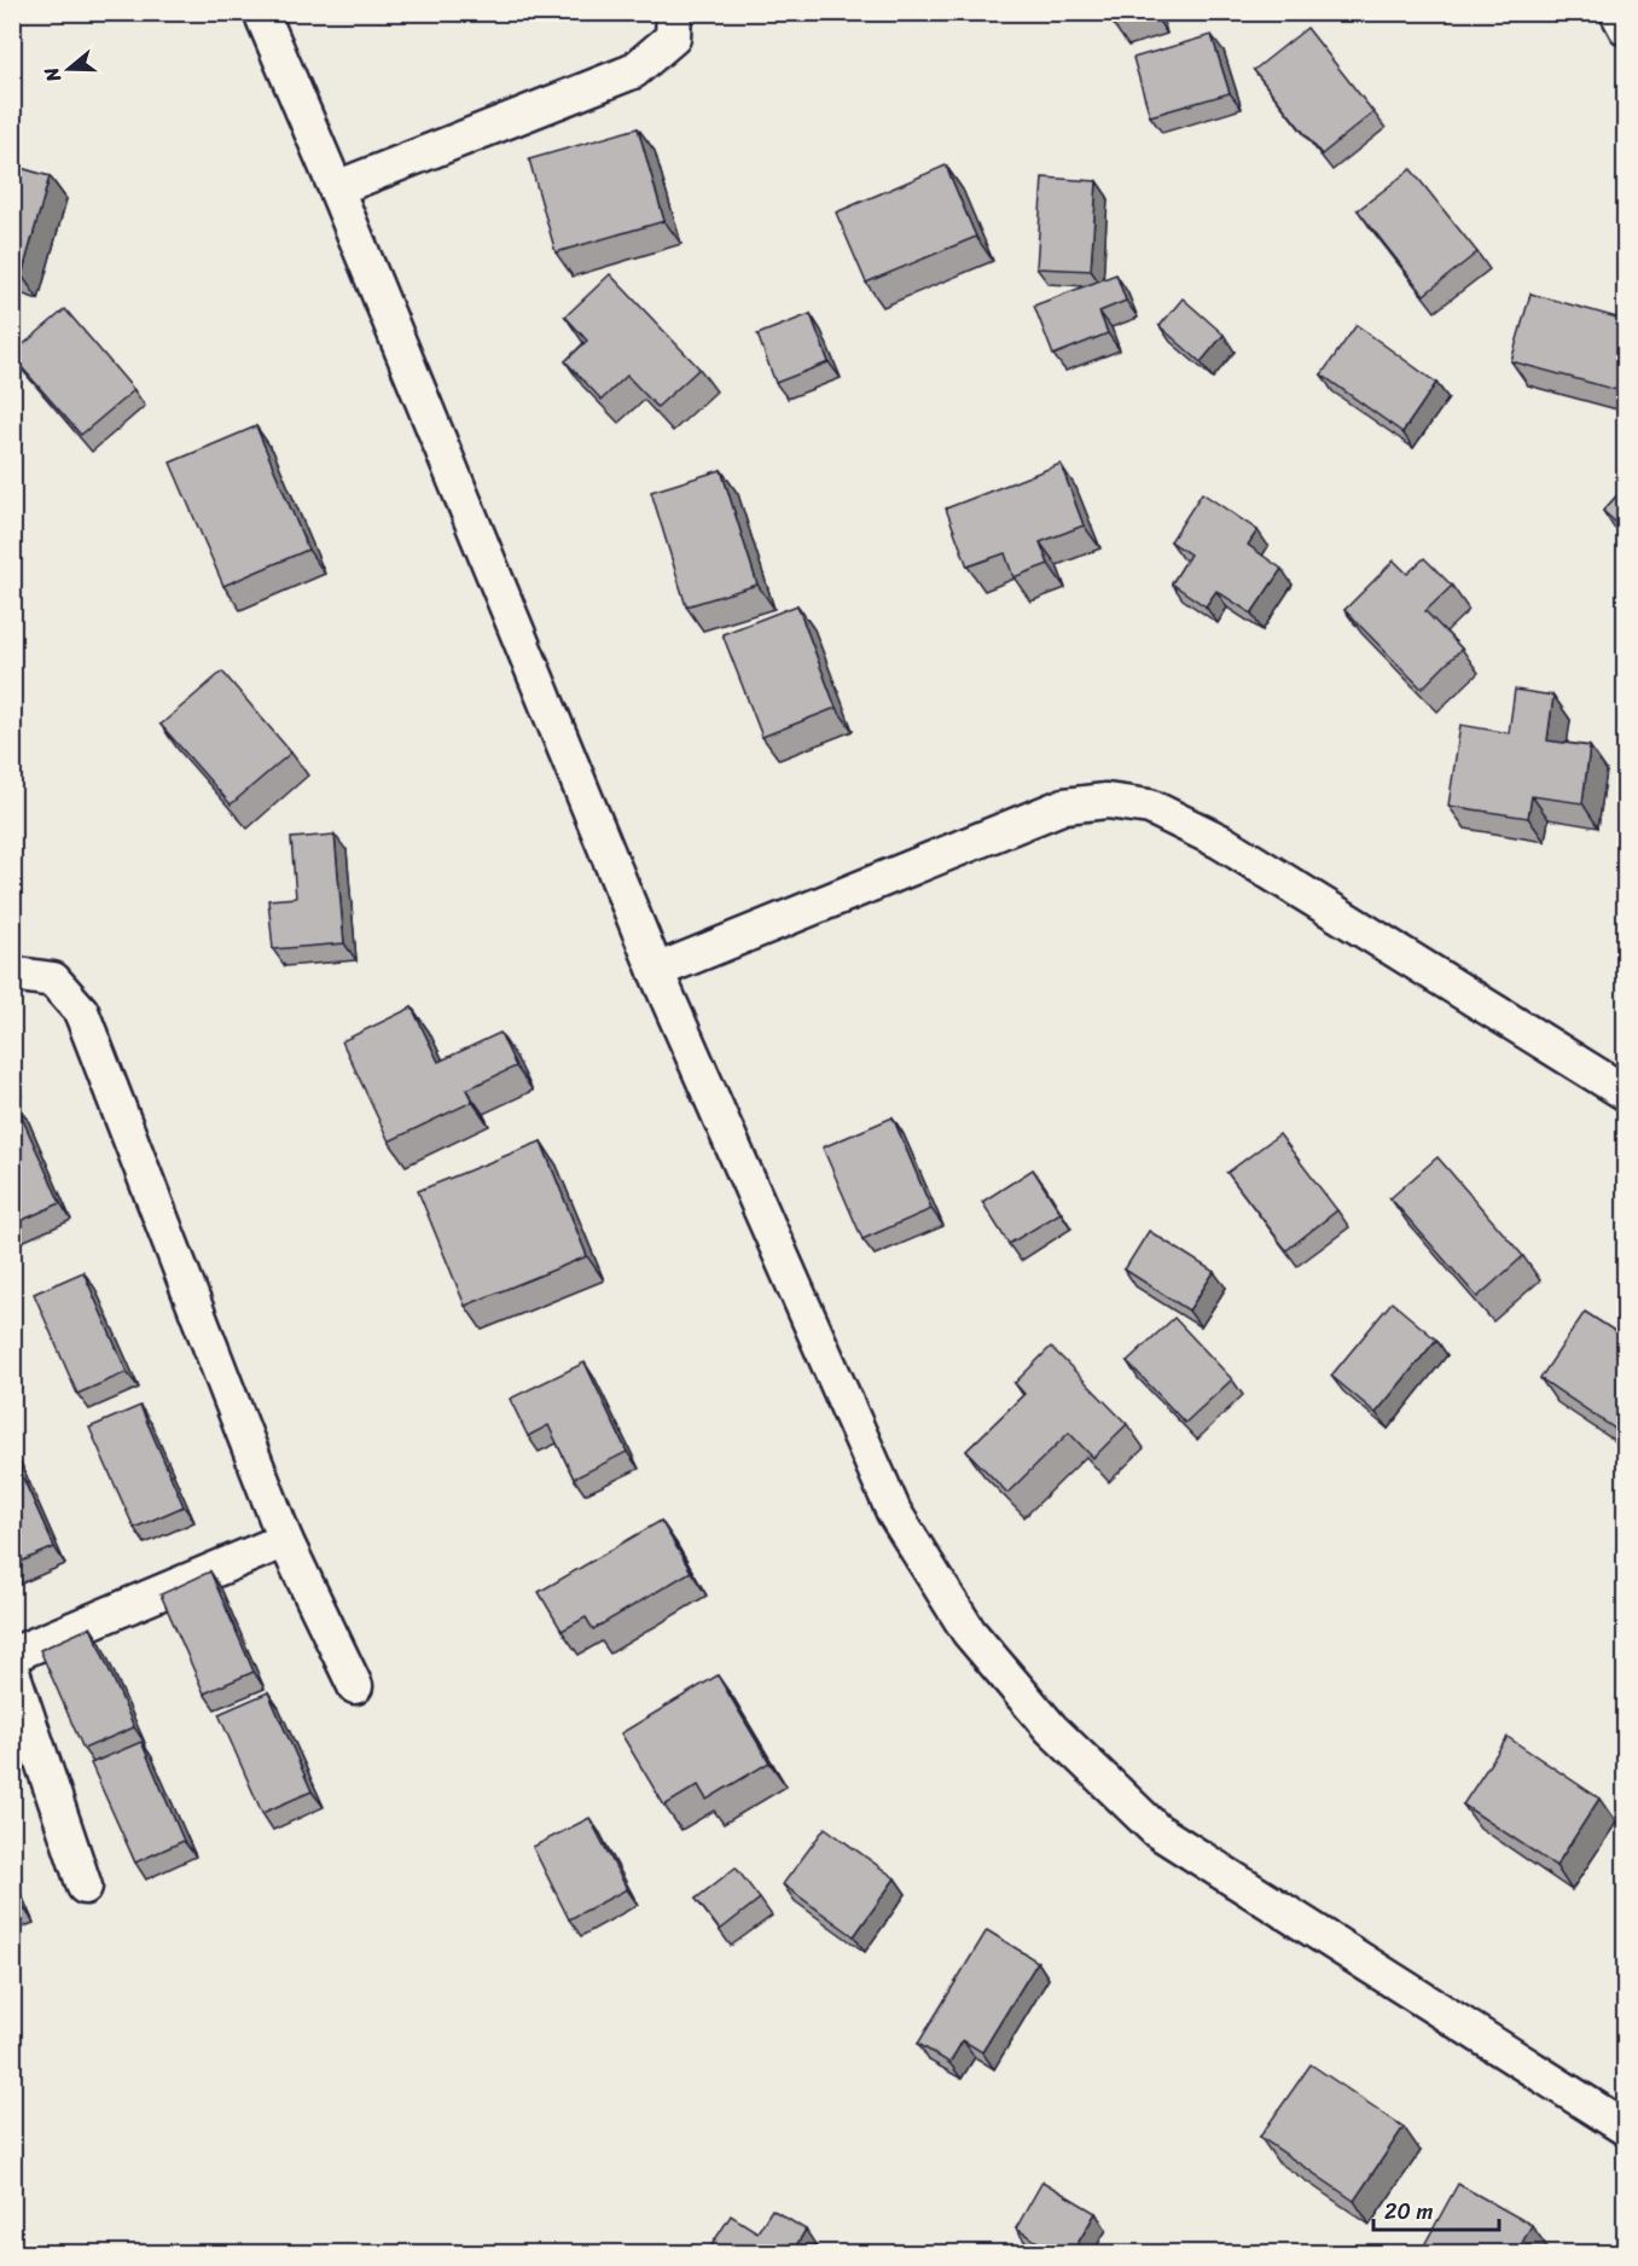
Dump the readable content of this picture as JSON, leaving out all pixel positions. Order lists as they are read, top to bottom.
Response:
{
  "scale_bar": "20 m",
  "north": "left"
}
